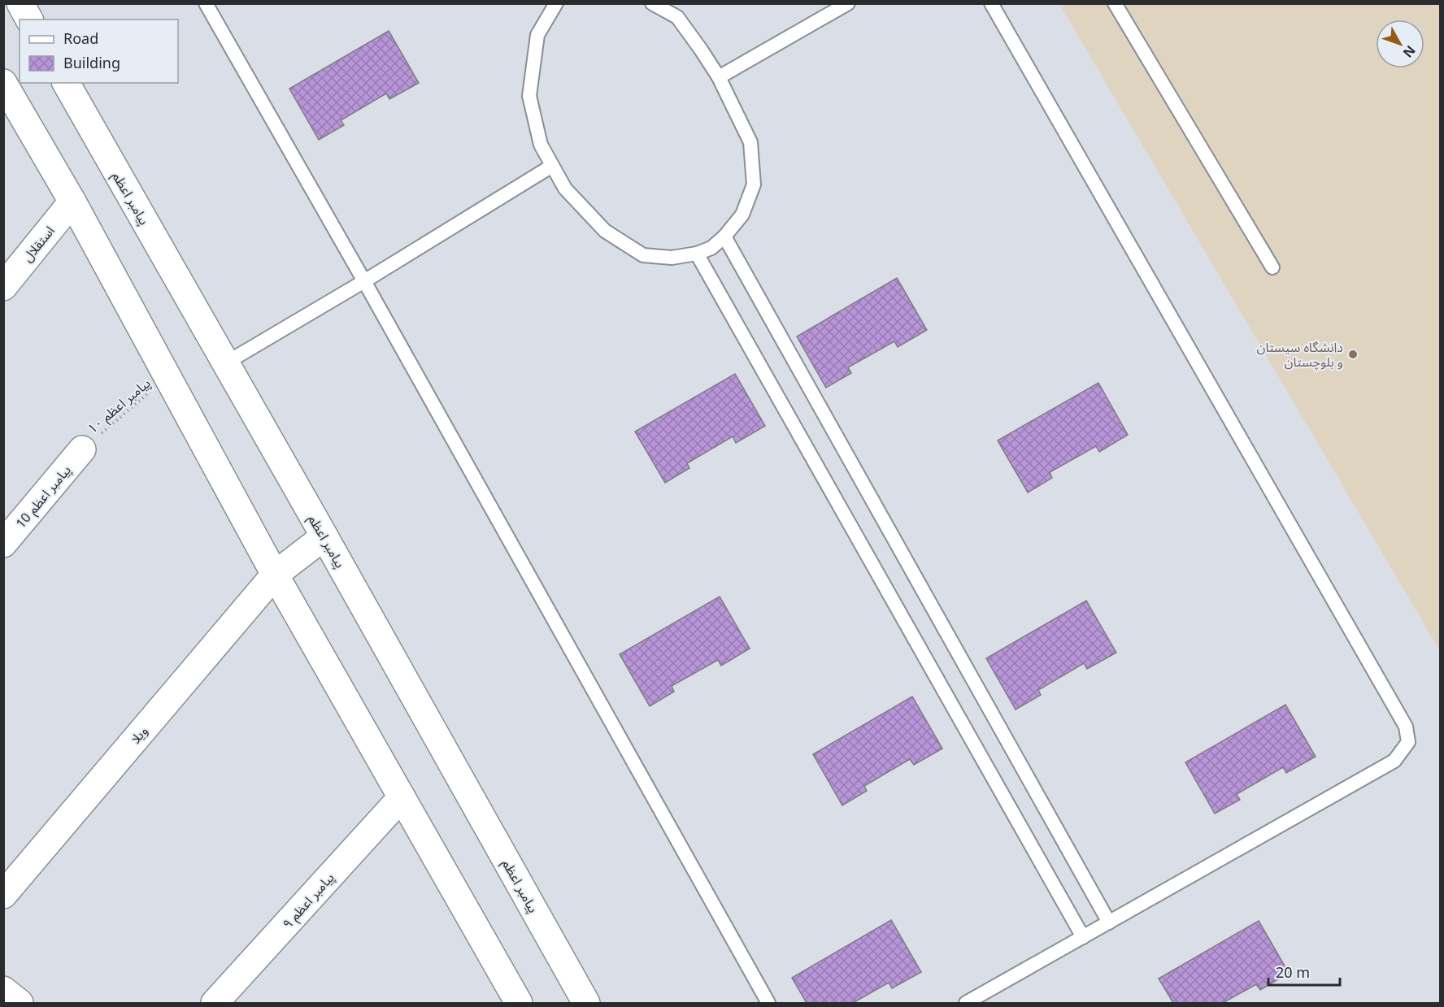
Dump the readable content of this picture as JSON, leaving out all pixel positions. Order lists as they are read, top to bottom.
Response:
{
  "streets": {
    "main road": [
      "پیامبر اعظم",
      "استقلال",
      "پیامبر اعظم 10",
      "ویلا",
      "پیامبر اعظم ۹"
    ],
    "path": ["پیامبر اعظم ۱۰"]
  },
  "crossings": [
    ["پیامبر اعظم", "ویلا"],
    ["پیامبر اعظم ۱۰", "پیامبر اعظم 10"]
  ],
  "places": ["دانشگاه سیستان و بلوچستان"],
  "legend": ["Road", "Building"],
  "scale_bar": "20 m",
  "north": "bottom right"
}
